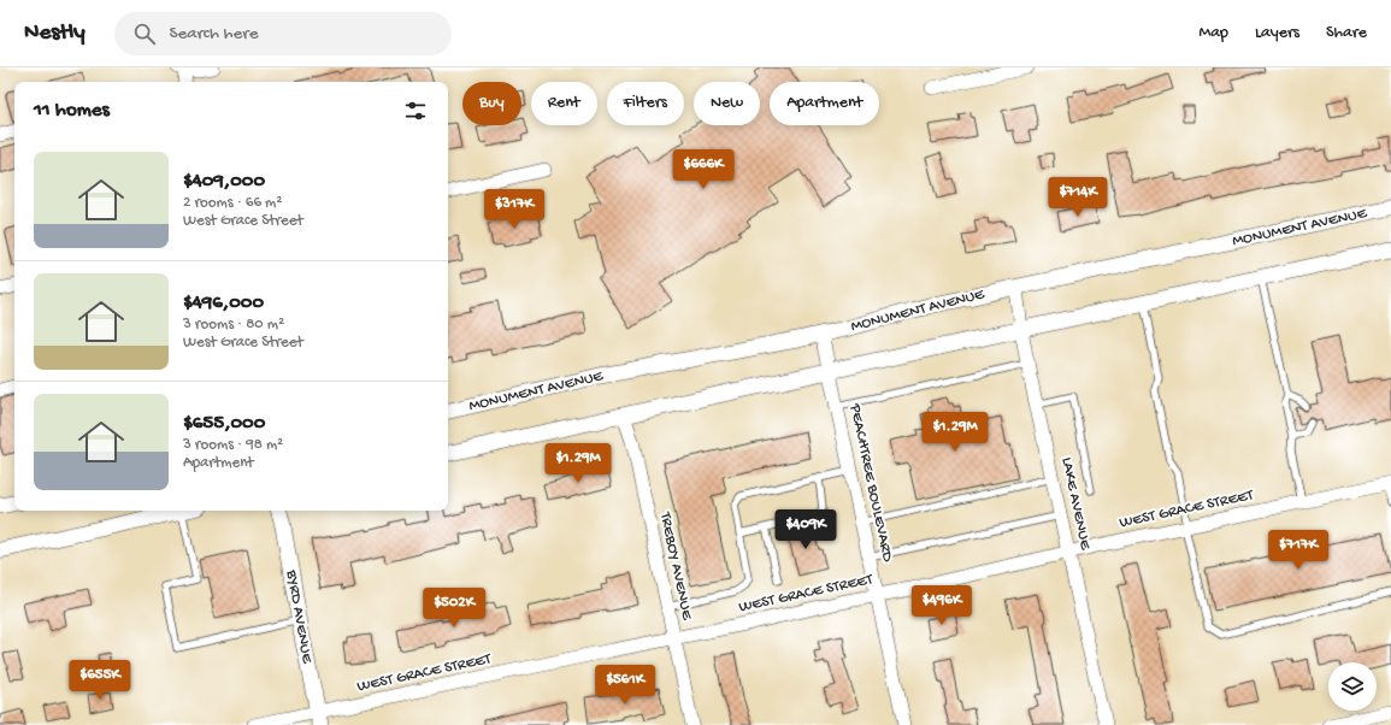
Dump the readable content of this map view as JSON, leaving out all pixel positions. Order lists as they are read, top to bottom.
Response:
{
  "streets": {
    "street": [
      "MONUMENT AVENUE",
      "PEACHTREE BOULEVARD",
      "LAKE AVENUE",
      "WEST GRACE STREET",
      "TREBOY AVENUE",
      "BYRD AVENUE"
    ]
  },
  "crossings": [
    ["MONUMENT AVENUE", "PEACHTREE BOULEVARD"],
    ["MONUMENT AVENUE", "LAKE AVENUE"],
    ["PEACHTREE BOULEVARD", "WEST GRACE STREET"],
    ["LAKE AVENUE", "WEST GRACE STREET"],
    ["WEST GRACE STREET", "TREBOY AVENUE"],
    ["WEST GRACE STREET", "BYRD AVENUE"]
  ],
  "page": {
    "header": "Nestly",
    "search": "Search here",
    "nav": ["Map", "Layers", "Share"],
    "chip": [
      "Buy",
      "Rent",
      "Filters",
      "New",
      "Apartment"
    ],
    "heading": "11 homes",
    "list": [
      {
        "name": "$409,000",
        "note": "2 rooms · 66 m² · West Grace Street"
      },
      {
        "name": "$496,000",
        "note": "3 rooms · 80 m² · West Grace Street"
      },
      {
        "name": "$655,000",
        "note": "3 rooms · 98 m² · Apartment"
      }
    ],
    "price": [
      "$666K",
      "$714K",
      "$317K",
      "$1.29M",
      "$1.29M",
      "$409K",
      "$717K",
      "$496K",
      "$502K",
      "$655K",
      "$561K"
    ]
  }
}
